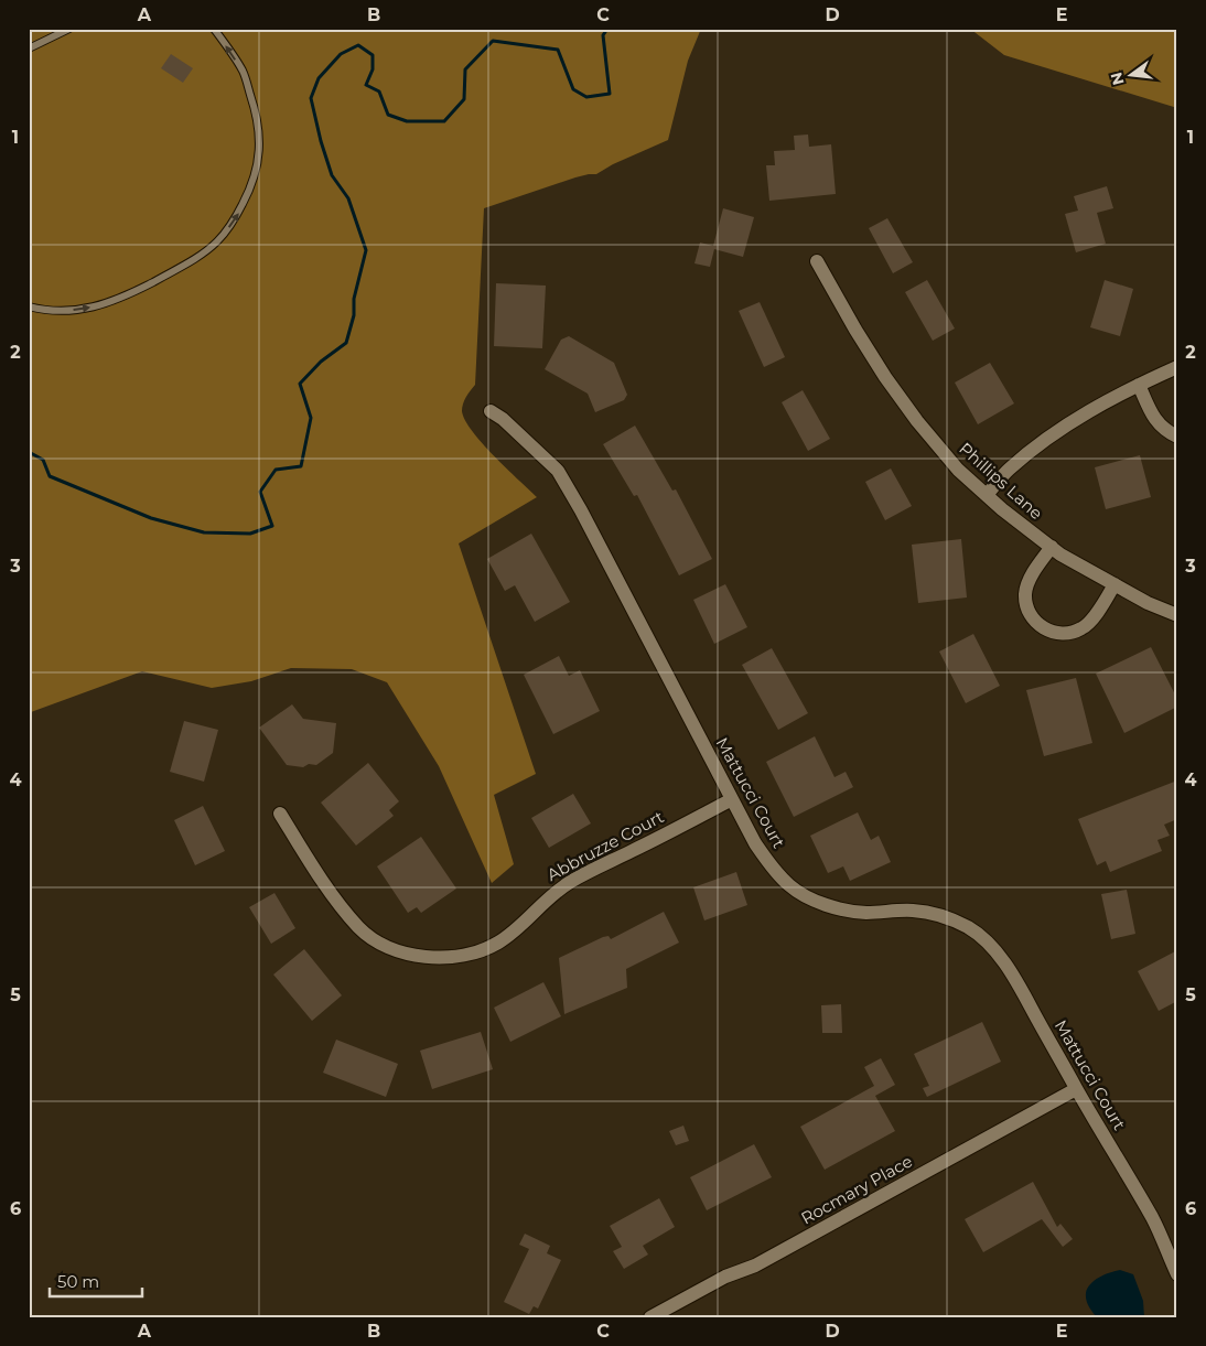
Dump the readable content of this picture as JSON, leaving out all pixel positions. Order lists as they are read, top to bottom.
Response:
{
  "streets": {
    "street": [
      "Phillips Lane",
      "Mattucci Court",
      "Abbruzze Court",
      "Rocmary Place"
    ]
  },
  "crossings": [
    ["Mattucci Court", "Abbruzze Court"],
    ["Mattucci Court", "Rocmary Place"]
  ],
  "scale_bar": "50 m",
  "north": "left",
  "grid": {
    "columns": [
      "A",
      "B",
      "C",
      "D",
      "E"
    ],
    "rows": [
      "1",
      "2",
      "3",
      "4",
      "5",
      "6"
    ]
  }
}
